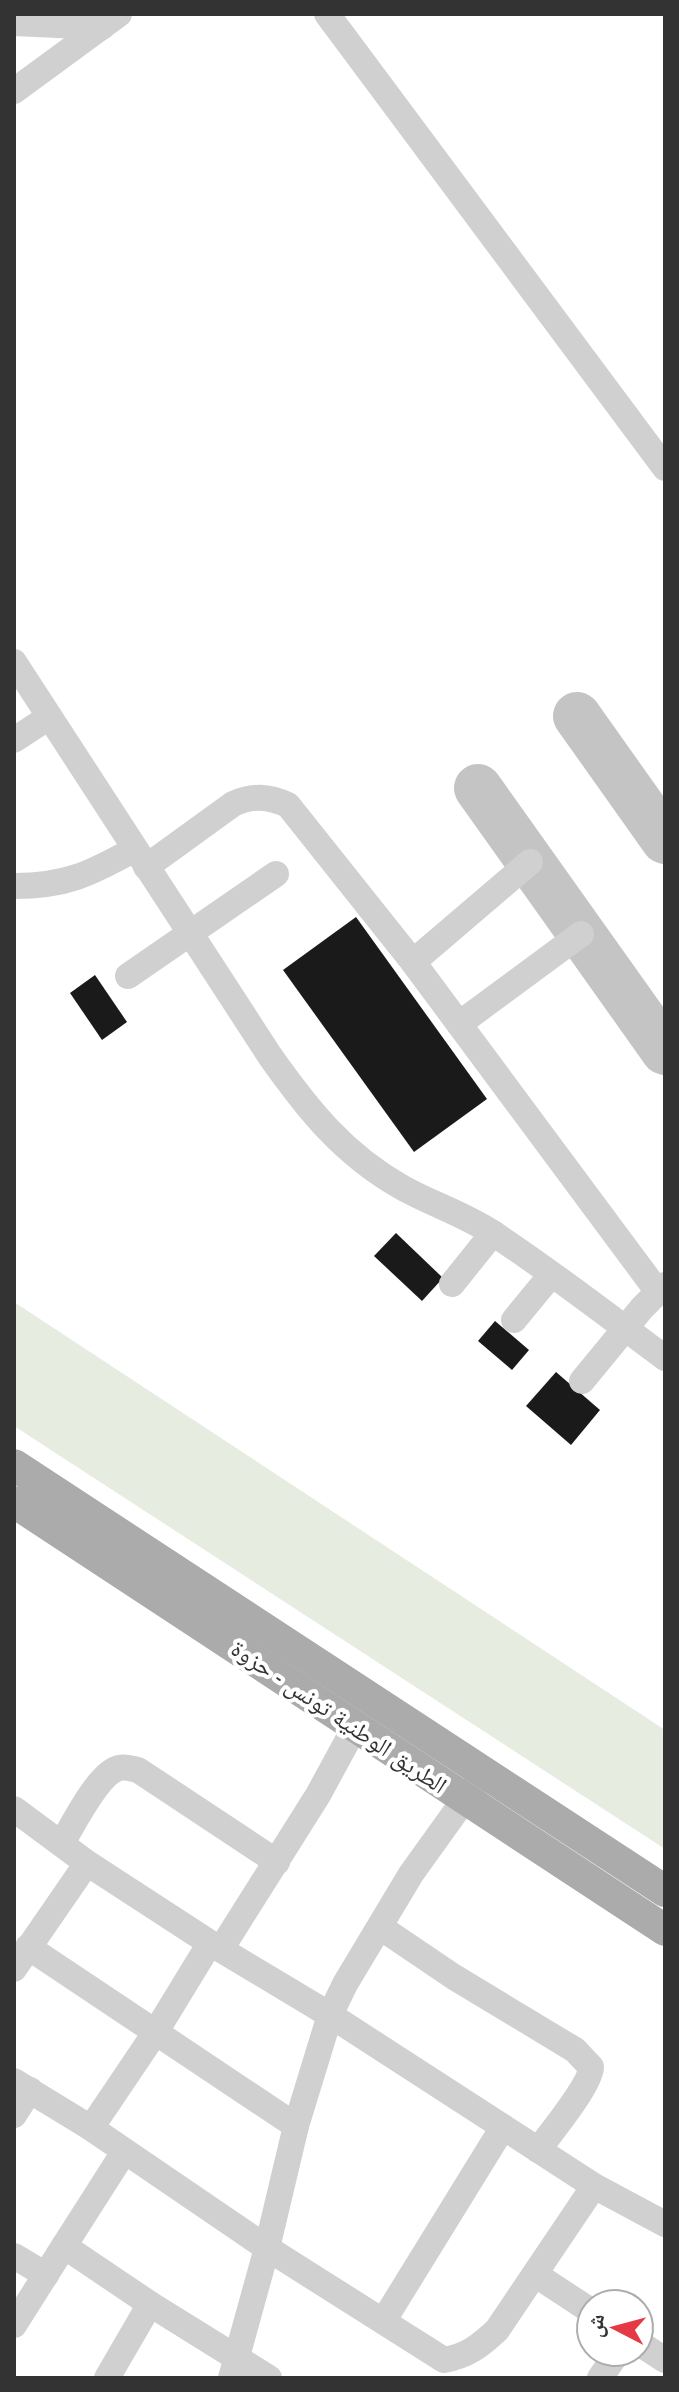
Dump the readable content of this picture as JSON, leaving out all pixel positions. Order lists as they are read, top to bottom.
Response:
{
  "streets": {
    "main road": ["الطريق الوطنية تونس - حزوة"]
  },
  "north": "left"
}
